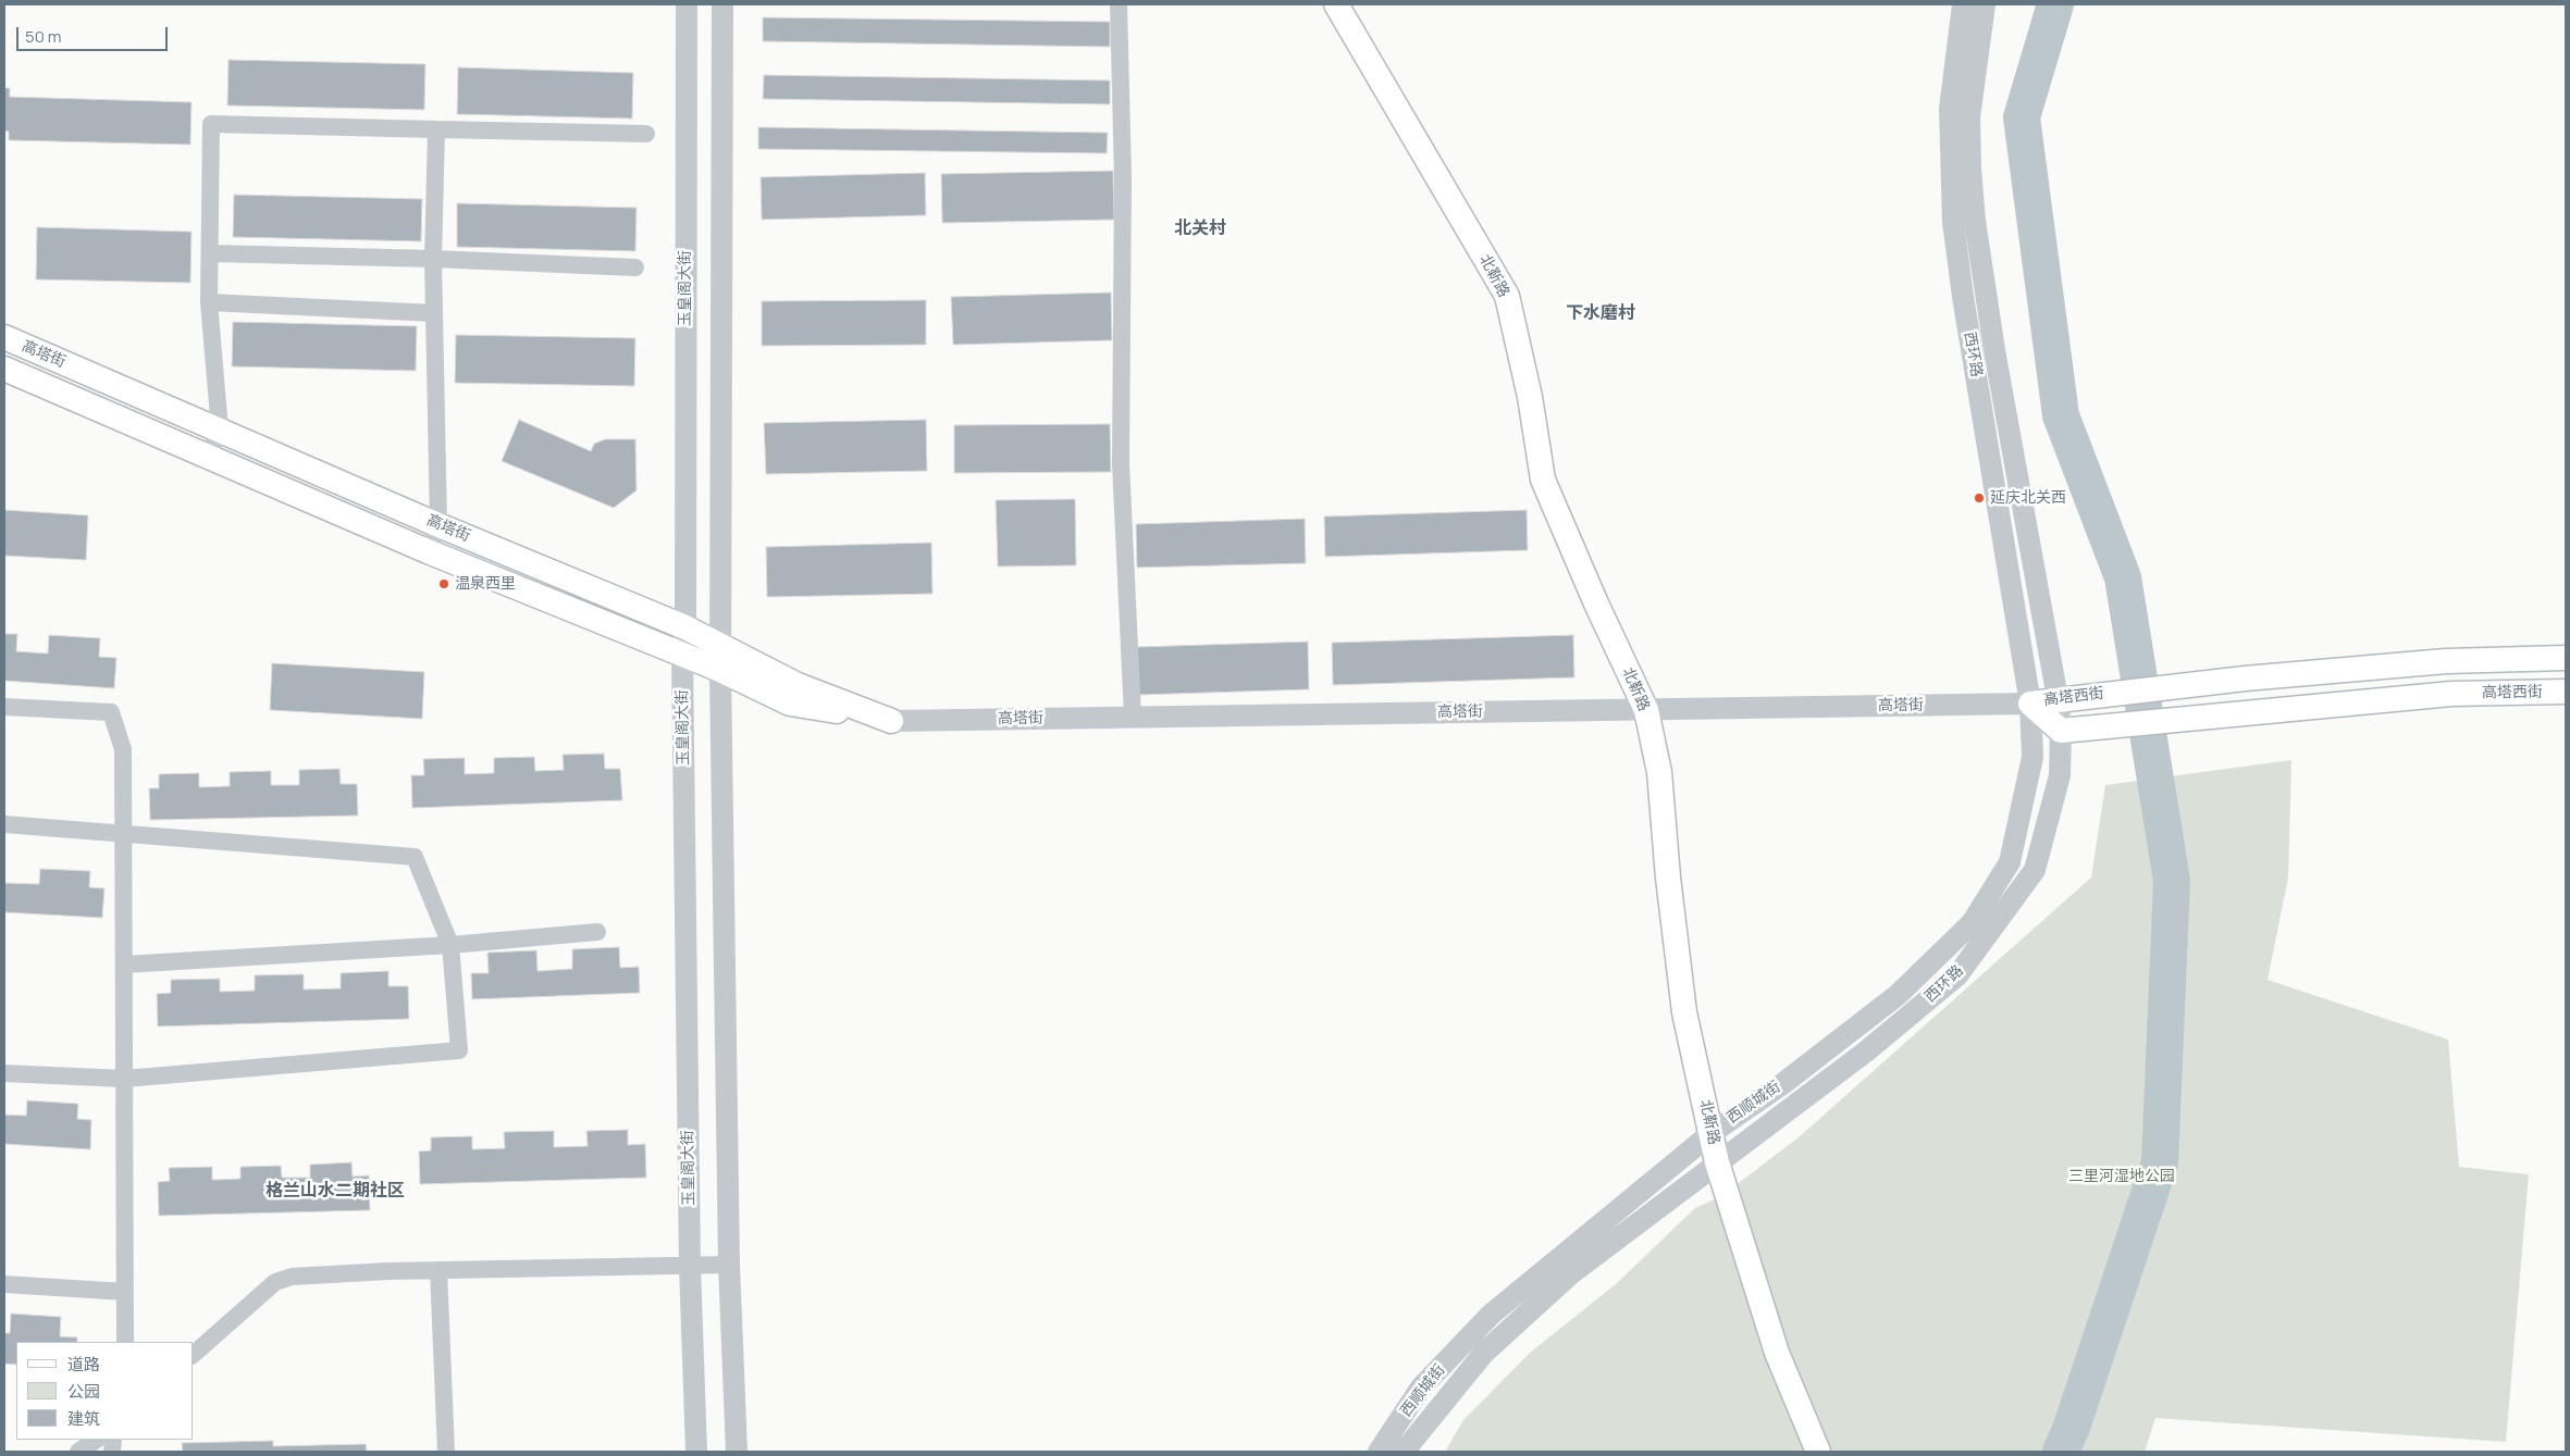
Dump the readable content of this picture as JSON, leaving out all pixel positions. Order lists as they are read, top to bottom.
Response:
{
  "streets": {
    "main road": ["北靳路", "高塔街", "高塔西街"],
    "street": ["玉皇阁大街", "西环路", "西顺城街"]
  },
  "crossings": [
    ["北靳路", "高塔街"],
    ["北靳路", "西环路"],
    ["北靳路", "西顺城街"],
    ["玉皇阁大街", "高塔街"],
    ["高塔街", "西环路"],
    ["高塔街", "高塔西街"],
    ["高塔街", "西顺城街"],
    ["西环路", "高塔西街"],
    ["西环路", "西顺城街"],
    ["高塔西街", "西顺城街"]
  ],
  "districts": ["北关村", "下水磨村", "格兰山水二期社区"],
  "parks": ["三里河湿地公园"],
  "places": ["延庆北关西", "温泉西里"],
  "legend": ["道路", "公园", "建筑"],
  "scale_bar": "50 m"
}
